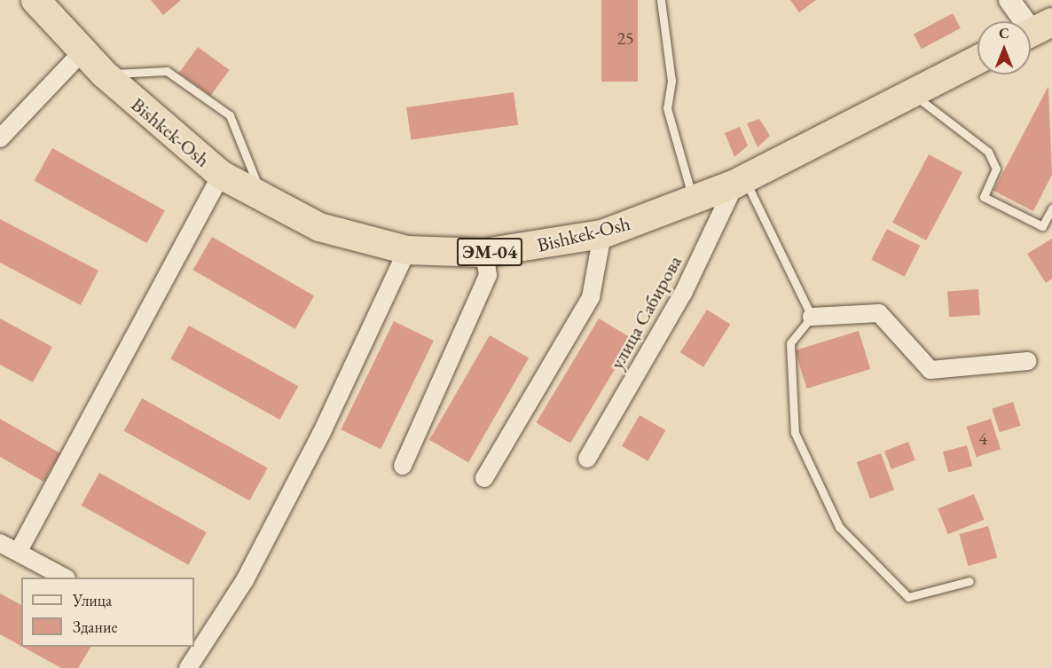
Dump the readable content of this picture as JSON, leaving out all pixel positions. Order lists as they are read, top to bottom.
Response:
{
  "streets": {
    "highway": ["Bishkek-Osh", "ЭМ-04"],
    "street": ["улица Сабирова"]
  },
  "crossings": [
    ["Bishkek-Osh", "улица Сабирова"]
  ],
  "house_numbers": ["25", "4"],
  "legend": ["Улица", "Здание"],
  "north": "top"
}
